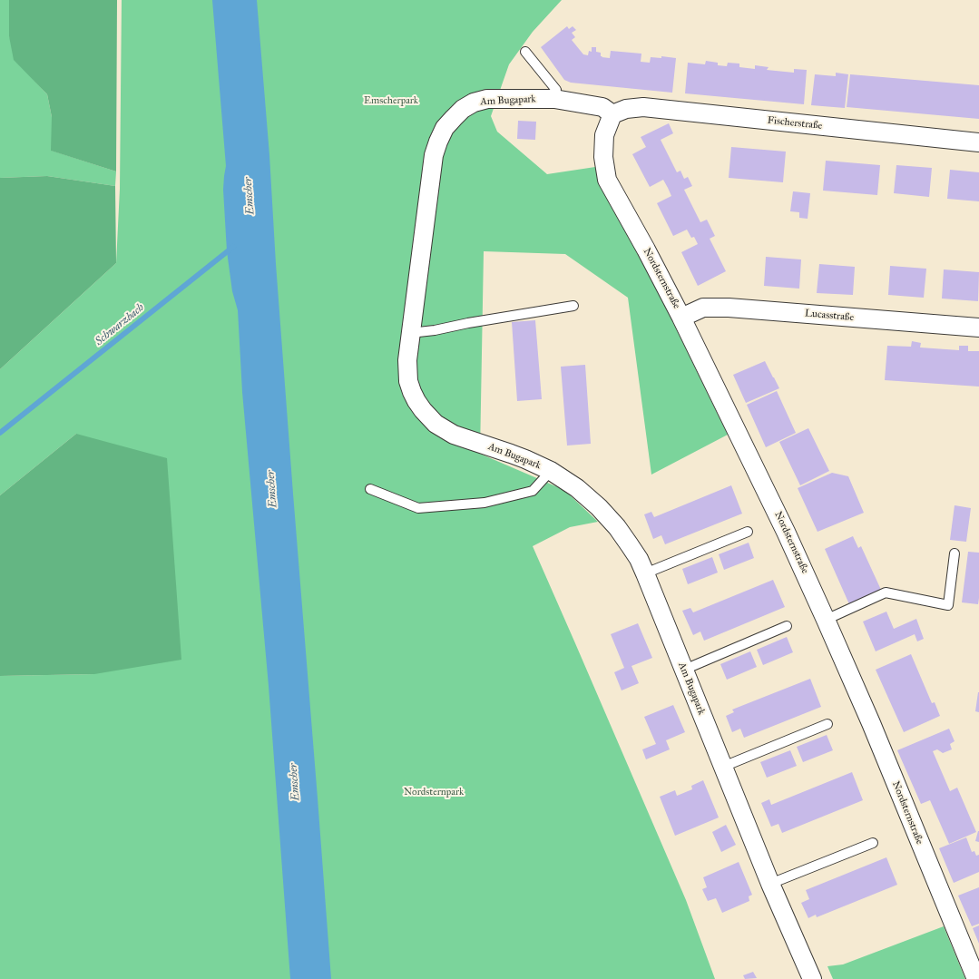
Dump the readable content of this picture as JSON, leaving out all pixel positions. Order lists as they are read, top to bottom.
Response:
{
  "streets": {
    "street": [
      "Am Bugapark",
      "Fischerstraße",
      "Nordsternstraße",
      "Lucasstraße"
    ]
  },
  "crossings": [
    ["Am Bugapark", "Fischerstraße"],
    ["Am Bugapark", "Nordsternstraße"],
    ["Fischerstraße", "Nordsternstraße"],
    ["Nordsternstraße", "Lucasstraße"]
  ],
  "water": ["Emscher", "Schwarzbach"],
  "parks": ["Emscherpark", "Nordsternpark"]
}
